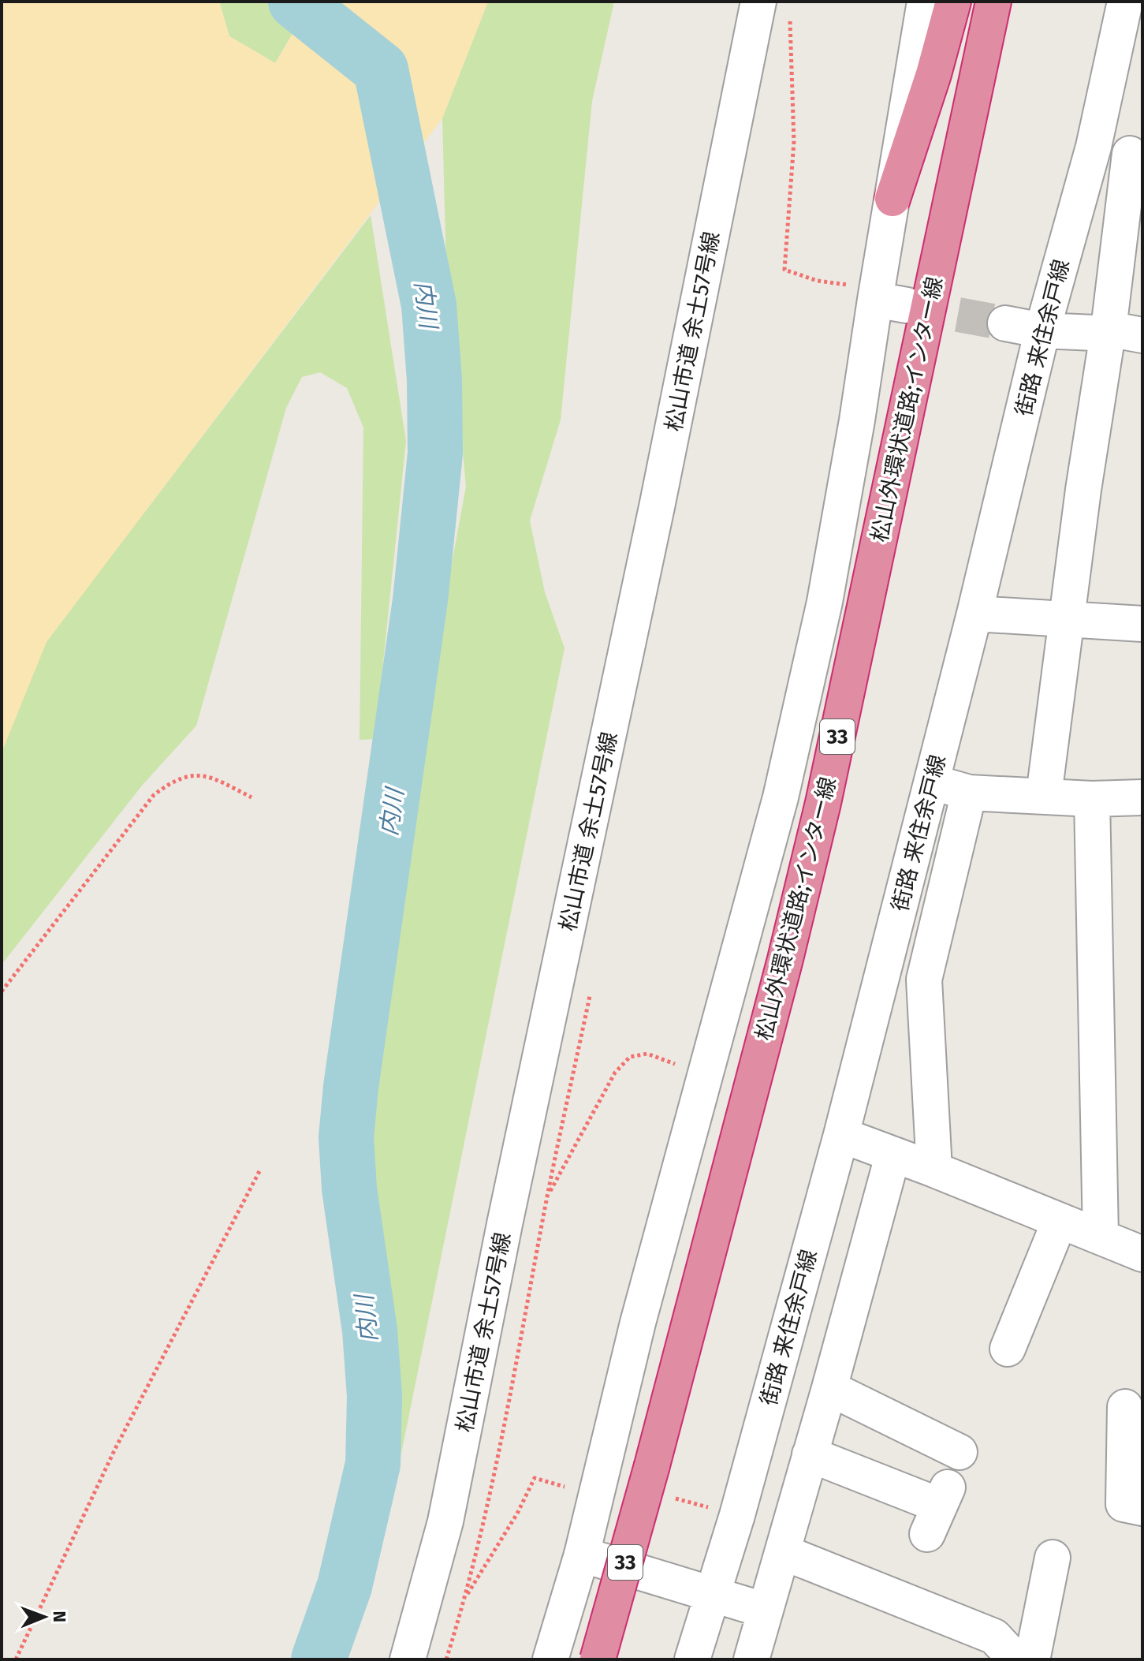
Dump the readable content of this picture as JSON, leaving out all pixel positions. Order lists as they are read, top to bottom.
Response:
{
  "streets": {
    "highway": ["松山外環状道路;インター線", "33"],
    "street": ["松山市道 余土57号線", "街路 来住余戸線"]
  },
  "water": ["内川"],
  "north": "right"
}
